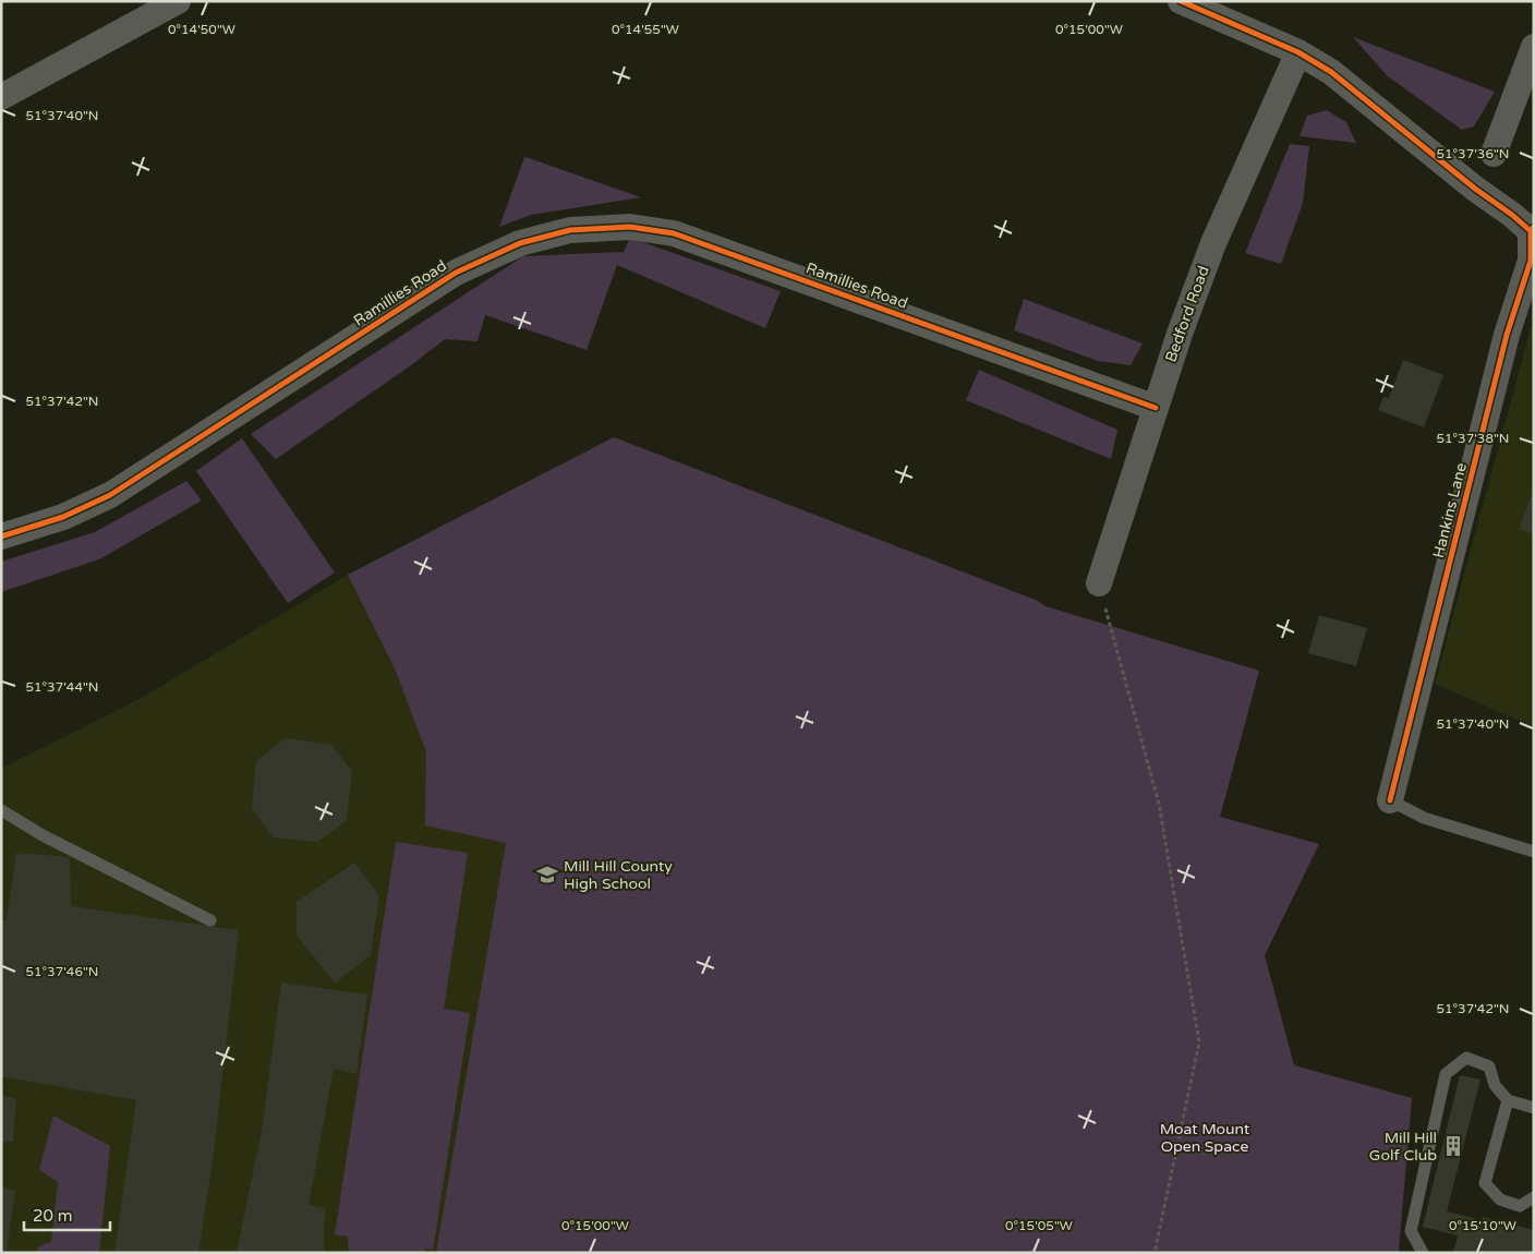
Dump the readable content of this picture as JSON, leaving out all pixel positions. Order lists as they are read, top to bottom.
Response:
{
  "streets": {
    "street": ["Ramillies Road", "Bedford Road", "Hankins Lane"]
  },
  "crossings": [
    ["Ramillies Road", "Bedford Road"]
  ],
  "parks": ["Moat Mount Open Space"],
  "places": {
    "school or university": ["Mill Hill County High School"],
    "building": ["Mill Hill Golf Club"]
  },
  "scale_bar": "20 m",
  "coordinates": [
    "0°14'50\"W",
    "0°14'55\"W",
    "0°15'00\"W",
    "51°37'40\"N",
    "51°37'36\"N",
    "51°37'42\"N",
    "51°37'38\"N",
    "51°37'44\"N",
    "51°37'46\"N",
    "0°15'05\"W",
    "0°15'10\"W"
  ]
}
